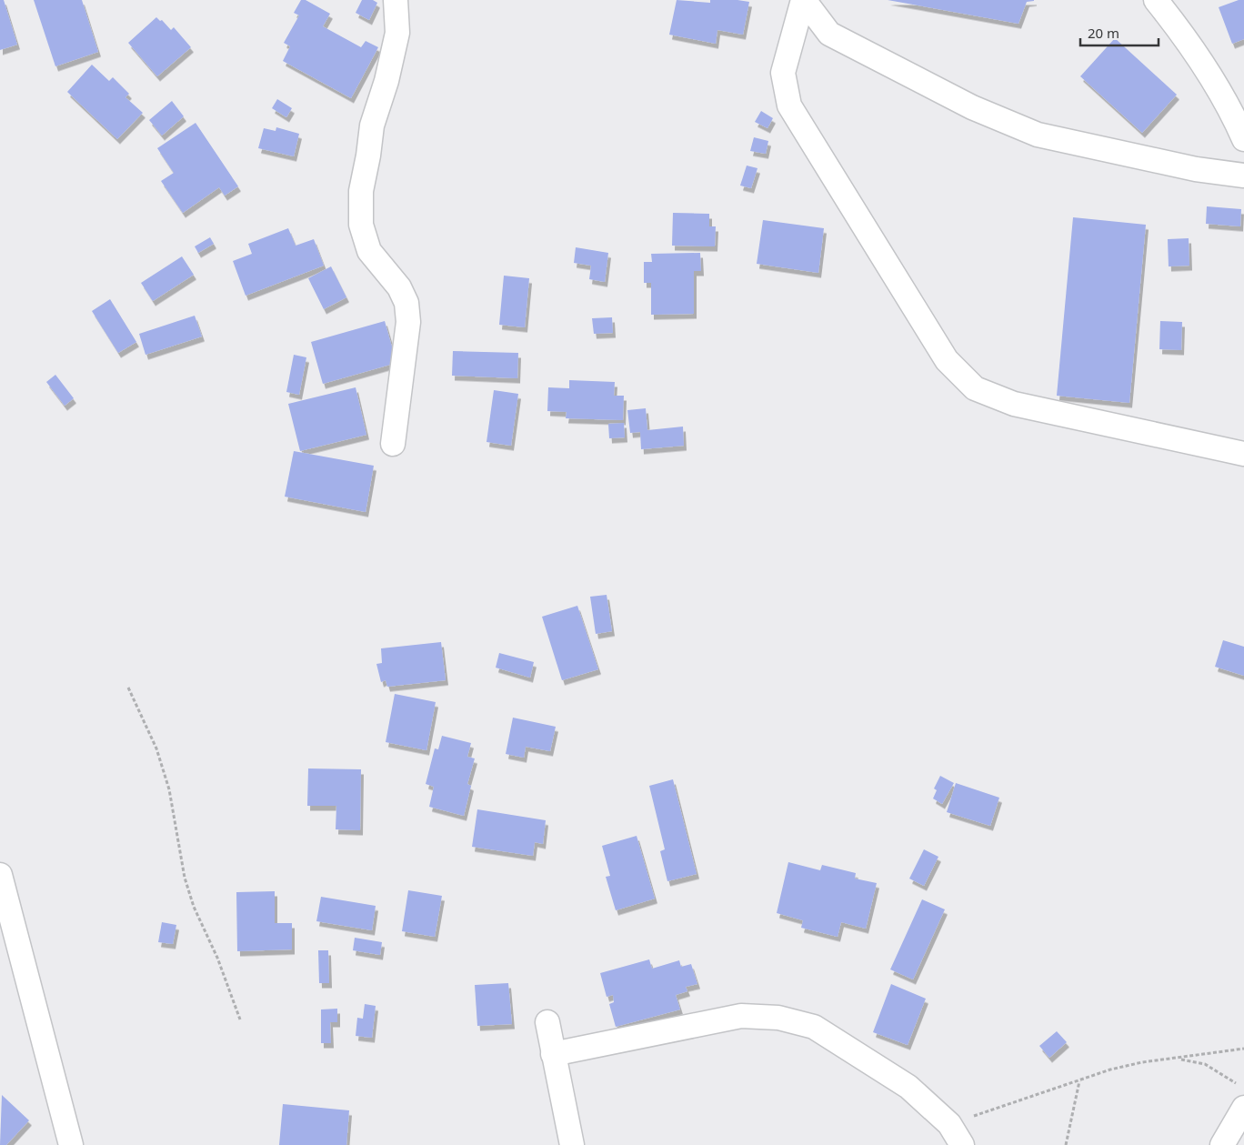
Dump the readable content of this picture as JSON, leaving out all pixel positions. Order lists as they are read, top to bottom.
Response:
{
  "scale_bar": "20 m"
}
